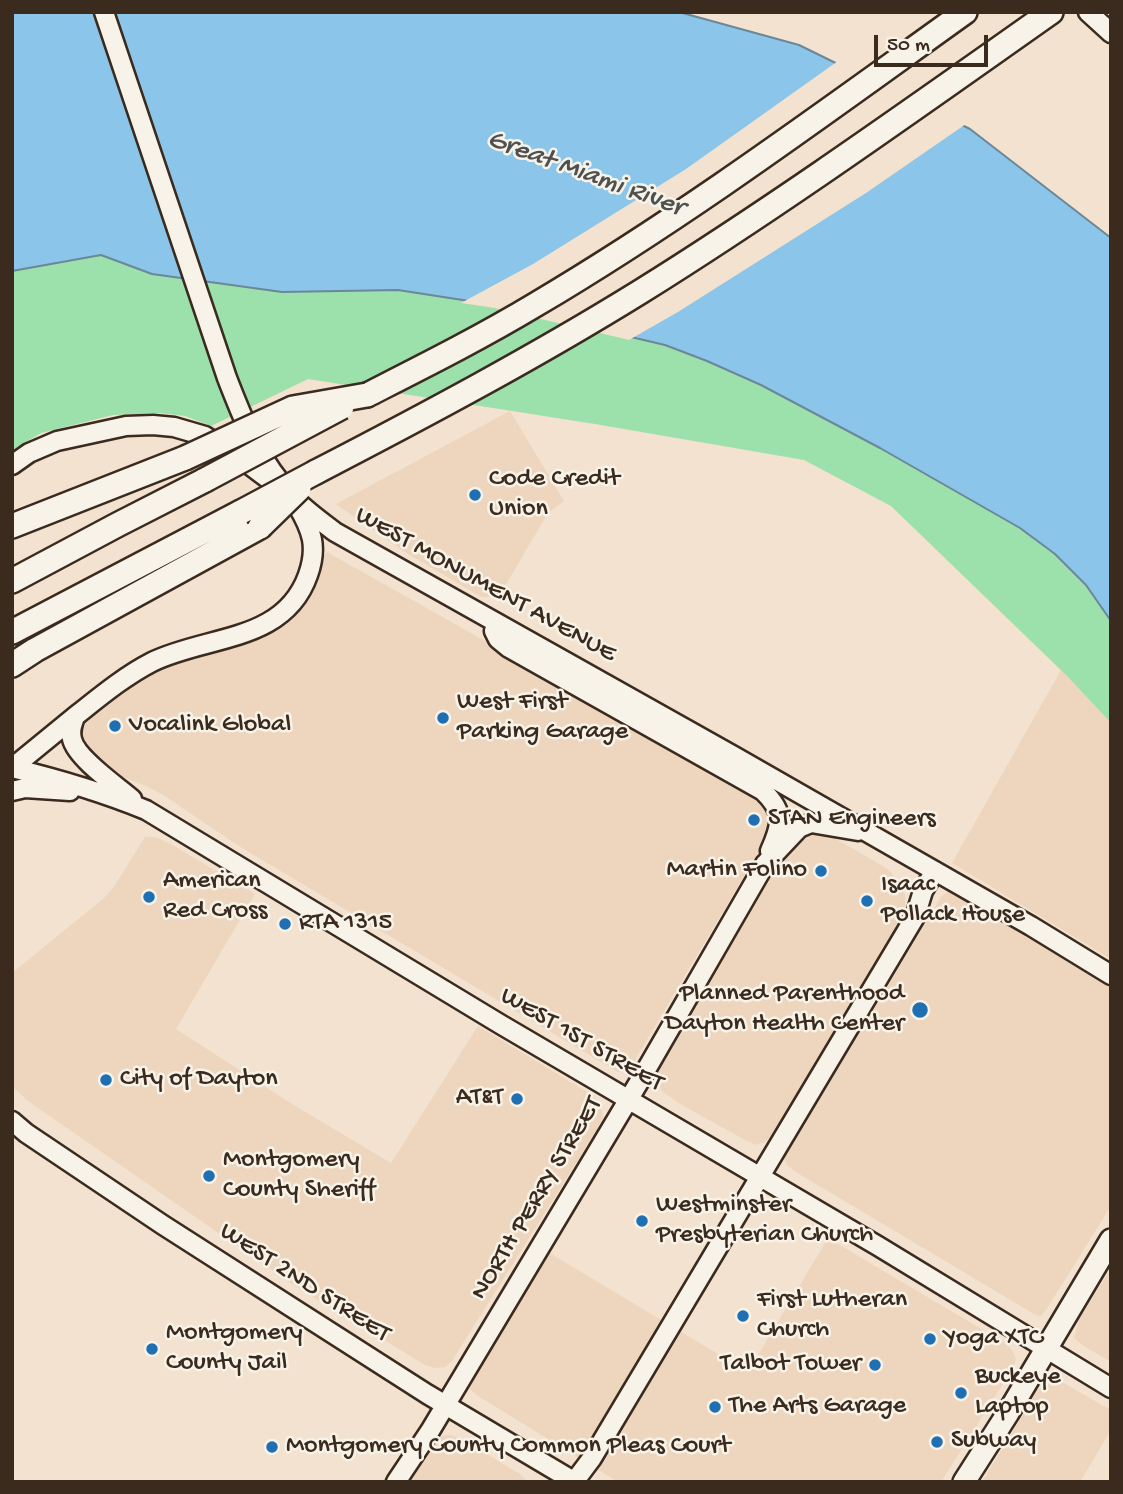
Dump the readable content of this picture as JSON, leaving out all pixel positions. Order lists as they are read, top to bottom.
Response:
{
  "streets": {
    "main road": [
      "WEST MONUMENT AVENUE",
      "WEST 1ST STREET",
      "NORTH PERRY STREET",
      "WEST 2ND STREET"
    ]
  },
  "crossings": [
    ["WEST MONUMENT AVENUE", "NORTH PERRY STREET"],
    ["WEST 1ST STREET", "NORTH PERRY STREET"],
    ["NORTH PERRY STREET", "WEST 2ND STREET"]
  ],
  "water": ["Great Miami River"],
  "places": [
    "Code Credit Union",
    "West First Parking Garage",
    "Vocalink Global",
    "STAN Engineers",
    "Martin Folino",
    "American Red Cross",
    "Isaac Pollack House",
    "RTA 1315",
    "Planned Parenthood Dayton Health Center",
    "City of Dayton",
    "AT&T",
    "Montgomery County Sheriff",
    "Westminster Presbyterian Church",
    "First Lutheran Church",
    "Yoga XTC",
    "Montgomery County Jail",
    "Talbot Tower",
    "Buckeye Laptop",
    "The Arts Garage",
    "Subway",
    "Montgomery County Common Pleas Court"
  ],
  "scale_bar": "50 m"
}
